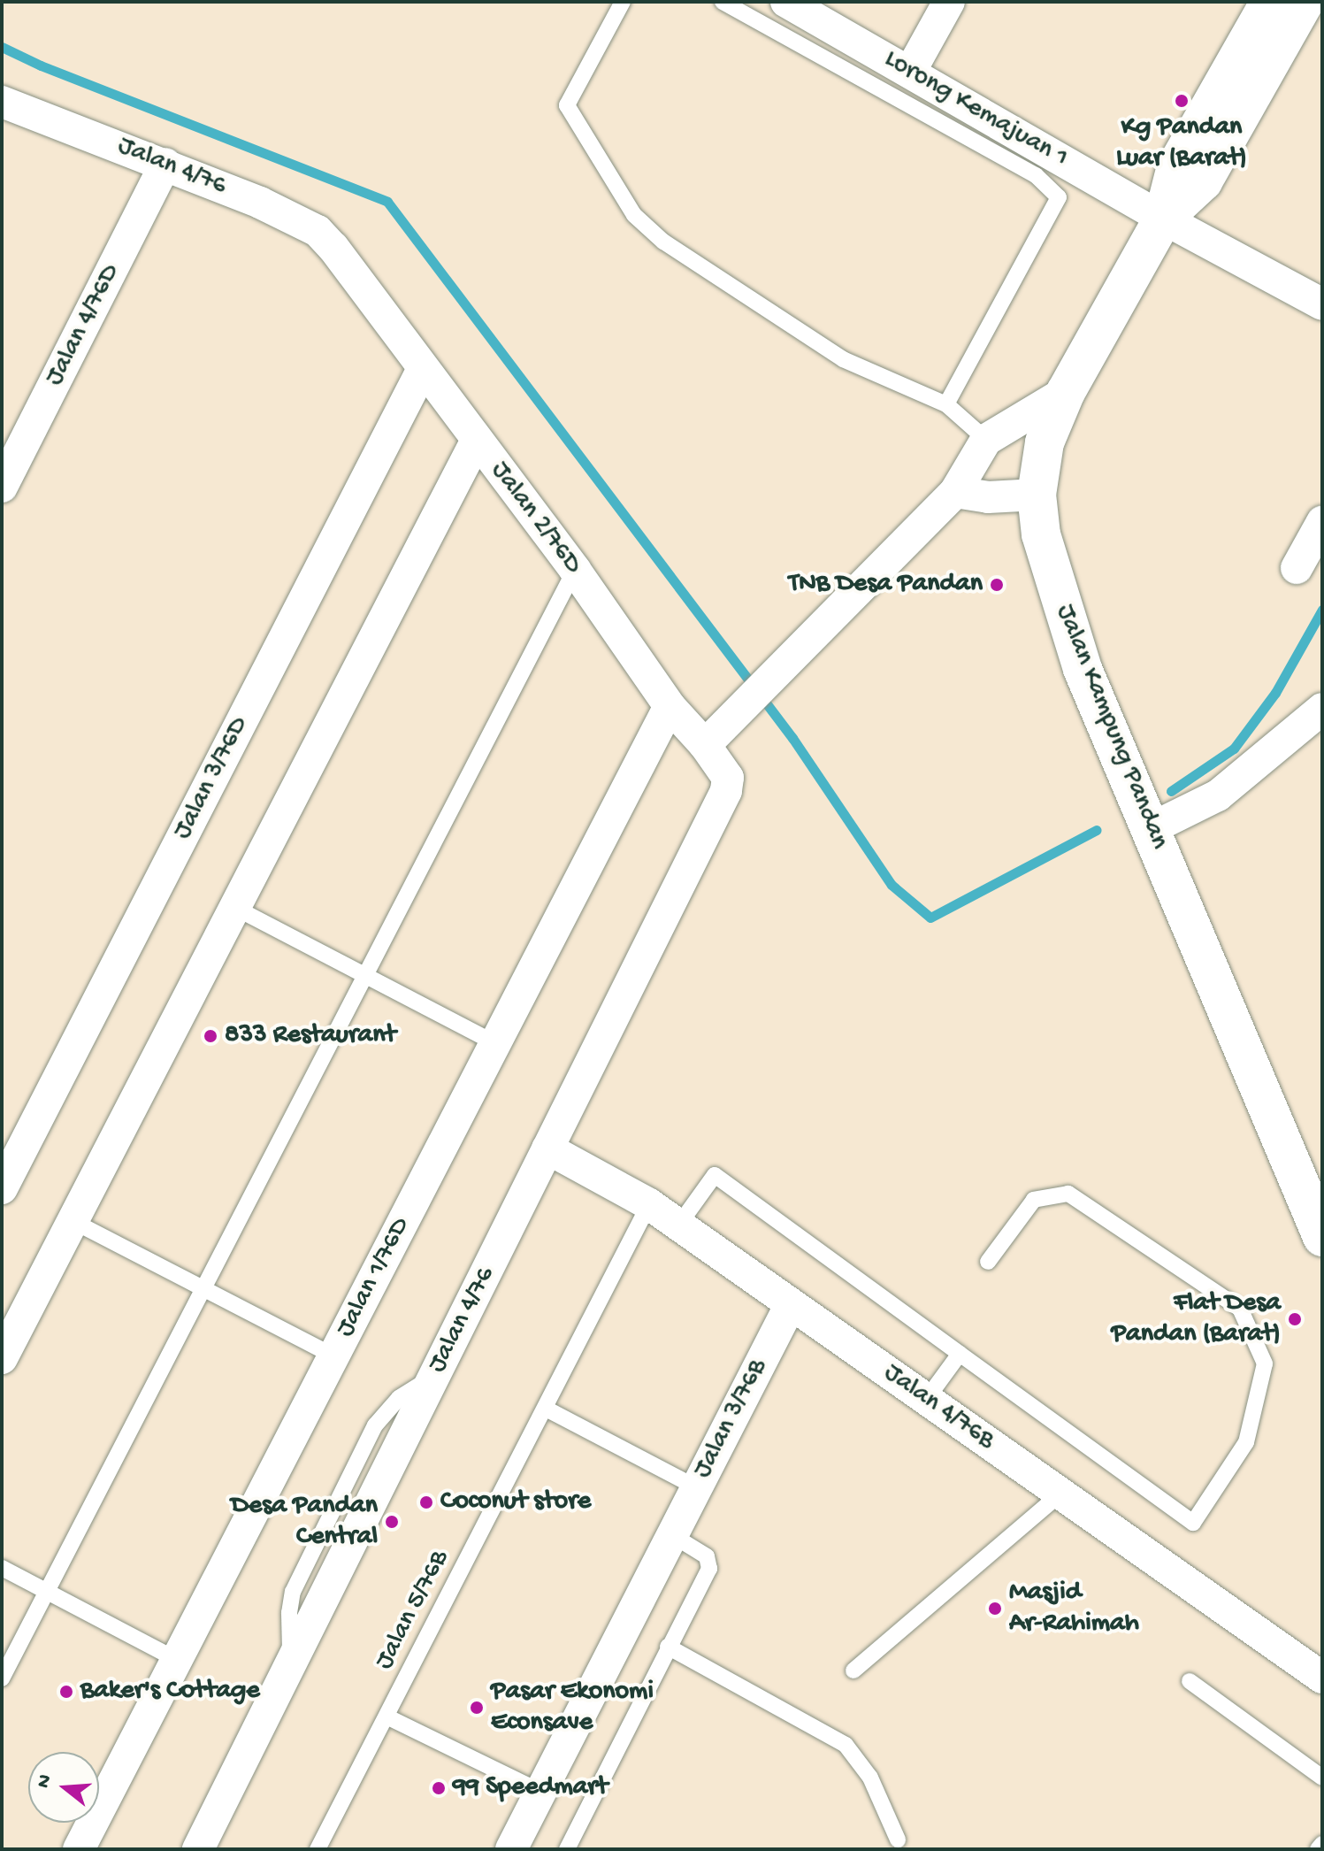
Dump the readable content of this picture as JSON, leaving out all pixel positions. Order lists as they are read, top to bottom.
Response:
{
  "streets": {
    "street": [
      "Lorong Kemajuan 1",
      "Jalan 4/76",
      "Jalan 4/76D",
      "Jalan 2/76D",
      "Jalan Kampung Pandan",
      "Jalan 3/76D",
      "Jalan 1/76D",
      "Jalan 4/76B",
      "Jalan 3/76B"
    ],
    "lane": ["Jalan 5/76B"]
  },
  "crossings": [
    ["Lorong Kemajuan 1", "Jalan Kampung Pandan"],
    ["Jalan 4/76", "Jalan 4/76D"],
    ["Jalan 4/76", "Jalan 2/76D"],
    ["Jalan 4/76", "Jalan 4/76B"],
    ["Jalan 2/76D", "Jalan 3/76D"],
    ["Jalan 2/76D", "Jalan 1/76D"],
    ["Jalan 4/76B", "Jalan 3/76B"],
    ["Jalan 4/76B", "Jalan 5/76B"]
  ],
  "places": [
    "Kg Pandan Luar (Barat)",
    "TNB Desa Pandan",
    "833 Restaurant",
    "Flat Desa Pandan (Barat)",
    "Coconut store",
    "Desa Pandan Central",
    "Masjid Ar-Rahimah",
    "Baker's Cottage",
    "Pasar Ekonomi Econsave",
    "99 Speedmart"
  ],
  "north": "left"
}
